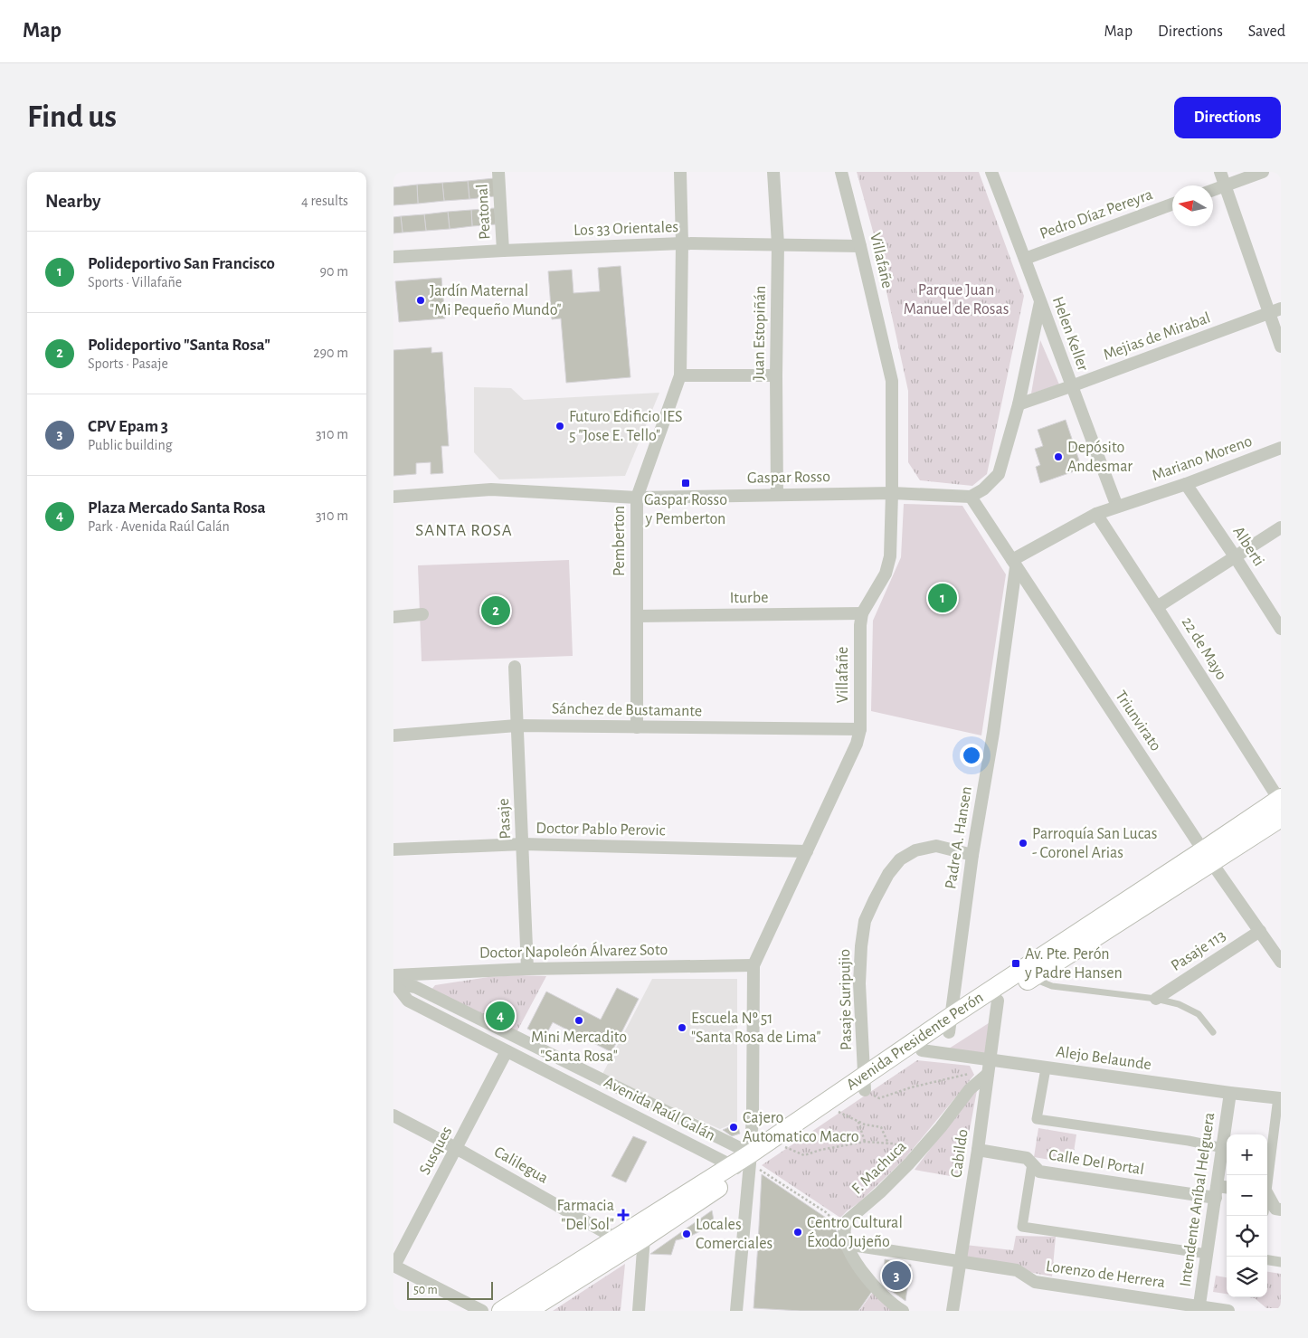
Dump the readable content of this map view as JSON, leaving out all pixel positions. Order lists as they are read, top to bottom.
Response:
{
  "streets": {
    "main road": ["Avenida Presidente Perón"],
    "street": [
      "Peatonal",
      "Pedro Díaz Pereyra",
      "Los 33 Orientales",
      "Villafañe",
      "Juan Estopiñán",
      "Helen Keller",
      "Mejias de Mirabal",
      "Mariano Moreno",
      "Gaspar Rosso",
      "Pemberton",
      "Alberti",
      "Iturbe",
      "22 de Mayo",
      "Sánchez de Bustamante",
      "Triunvirato",
      "Pasaje",
      "Doctor Pablo Perovic",
      "Padre A. Hansen",
      "Pasaje 113",
      "Doctor Napoleón Álvarez Soto",
      "Pasaje Suripujio",
      "Alejo Belaunde",
      "Avenida Raúl Galán",
      "Susques",
      "Cabildo",
      "Calle Del Portal",
      "Calilegua",
      "F. Machuca",
      "Intendente Aníbal Helguera",
      "Lorenzo de Herrera"
    ]
  },
  "crossings": [
    ["Peatonal", "Los 33 Orientales"],
    ["Pedro Díaz Pereyra", "Helen Keller"],
    ["Los 33 Orientales", "Villafañe"],
    ["Los 33 Orientales", "Juan Estopiñán"],
    ["Los 33 Orientales", "Pemberton"],
    ["Villafañe", "Gaspar Rosso"],
    ["Villafañe", "Iturbe"],
    ["Villafañe", "Sánchez de Bustamante"],
    ["Villafañe", "Doctor Pablo Perovic"],
    ["Villafañe", "Doctor Napoleón Álvarez Soto"],
    ["Villafañe", "Avenida Presidente Perón"],
    ["Villafañe", "Avenida Raúl Galán"],
    ["Juan Estopiñán", "Gaspar Rosso"],
    ["Helen Keller", "Mejias de Mirabal"],
    ["Helen Keller", "Mariano Moreno"],
    ["Mariano Moreno", "Alberti"],
    ["Mariano Moreno", "22 de Mayo"],
    ["Mariano Moreno", "Triunvirato"],
    ["Mariano Moreno", "Padre A. Hansen"],
    ["Gaspar Rosso", "Pemberton"],
    ["Gaspar Rosso", "Triunvirato"],
    ["Pemberton", "Iturbe"],
    ["Pemberton", "Sánchez de Bustamante"],
    ["22 de Mayo", "Avenida Presidente Perón"],
    ["Sánchez de Bustamante", "Pasaje"],
    ["Triunvirato", "Padre A. Hansen"],
    ["Triunvirato", "Pasaje 113"],
    ["Triunvirato", "Avenida Presidente Perón"],
    ["Pasaje", "Doctor Pablo Perovic"],
    ["Pasaje", "Doctor Napoleón Álvarez Soto"],
    ["Padre A. Hansen", "Pasaje Suripujio"],
    ["Padre A. Hansen", "Avenida Presidente Perón"],
    ["Doctor Napoleón Álvarez Soto", "Avenida Raúl Galán"],
    ["Pasaje Suripujio", "Avenida Presidente Perón"],
    ["Avenida Presidente Perón", "Alejo Belaunde"],
    ["Avenida Presidente Perón", "Avenida Raúl Galán"],
    ["Avenida Presidente Perón", "Cabildo"],
    ["Avenida Presidente Perón", "Calilegua"],
    ["Alejo Belaunde", "Cabildo"],
    ["Alejo Belaunde", "Intendente Aníbal Helguera"],
    ["Avenida Raúl Galán", "Susques"],
    ["Susques", "Calilegua"],
    ["Cabildo", "Calle Del Portal"],
    ["Cabildo", "F. Machuca"],
    ["Cabildo", "Lorenzo de Herrera"],
    ["Calle Del Portal", "Intendente Aníbal Helguera"],
    ["F. Machuca", "Lorenzo de Herrera"],
    ["Intendente Aníbal Helguera", "Lorenzo de Herrera"]
  ],
  "districts": ["SANTA ROSA"],
  "parks": ["Parque Juan Manuel de Rosas"],
  "places": {
    "other": [
      "Jardín Maternal \"Mi Pequeño Mundo\"",
      "Futuro Edificio IES 5 \"Jose E. Tello\"",
      "Depósito Andesmar",
      "Parroquía San Lucas - Coronel Arias",
      "Mini Mercadito \"Santa Rosa\"",
      "Escuela Nº 51 \"Santa Rosa de Lima\"",
      "Cajero Automatico Macro",
      "Centro Cultural Éxodo Jujeño",
      "Locales Comerciales"
    ],
    "transit": ["Gaspar Rosso y Pemberton", "Av. Pte. Perón y Padre Hansen"],
    "health": ["Farmacia \"Del Sol\""]
  },
  "scale_bar": "50 m",
  "north": "left",
  "page": {
    "header": "Map",
    "nav": ["Map", "Directions", "Saved"],
    "buttons": "Directions",
    "title": "Find us",
    "heading": ["Nearby", "4 results"],
    "list": [
      {
        "mark": "1",
        "name": "Polideportivo San Francisco",
        "note": "Sports · Villafañe",
        "value": "90 m"
      },
      {
        "mark": "2",
        "name": "Polideportivo \"Santa Rosa\"",
        "note": "Sports · Pasaje",
        "value": "290 m"
      },
      {
        "mark": "3",
        "name": "CPV Epam 3",
        "note": "Public building",
        "value": "310 m"
      },
      {
        "mark": "4",
        "name": "Plaza Mercado Santa Rosa",
        "note": "Park · Avenida Raúl Galán",
        "value": "310 m"
      }
    ],
    "pins": [
      "1",
      "2",
      "4",
      "3"
    ],
    "map_buttons": ["+", "−"],
    "scale": "50 m"
  }
}
